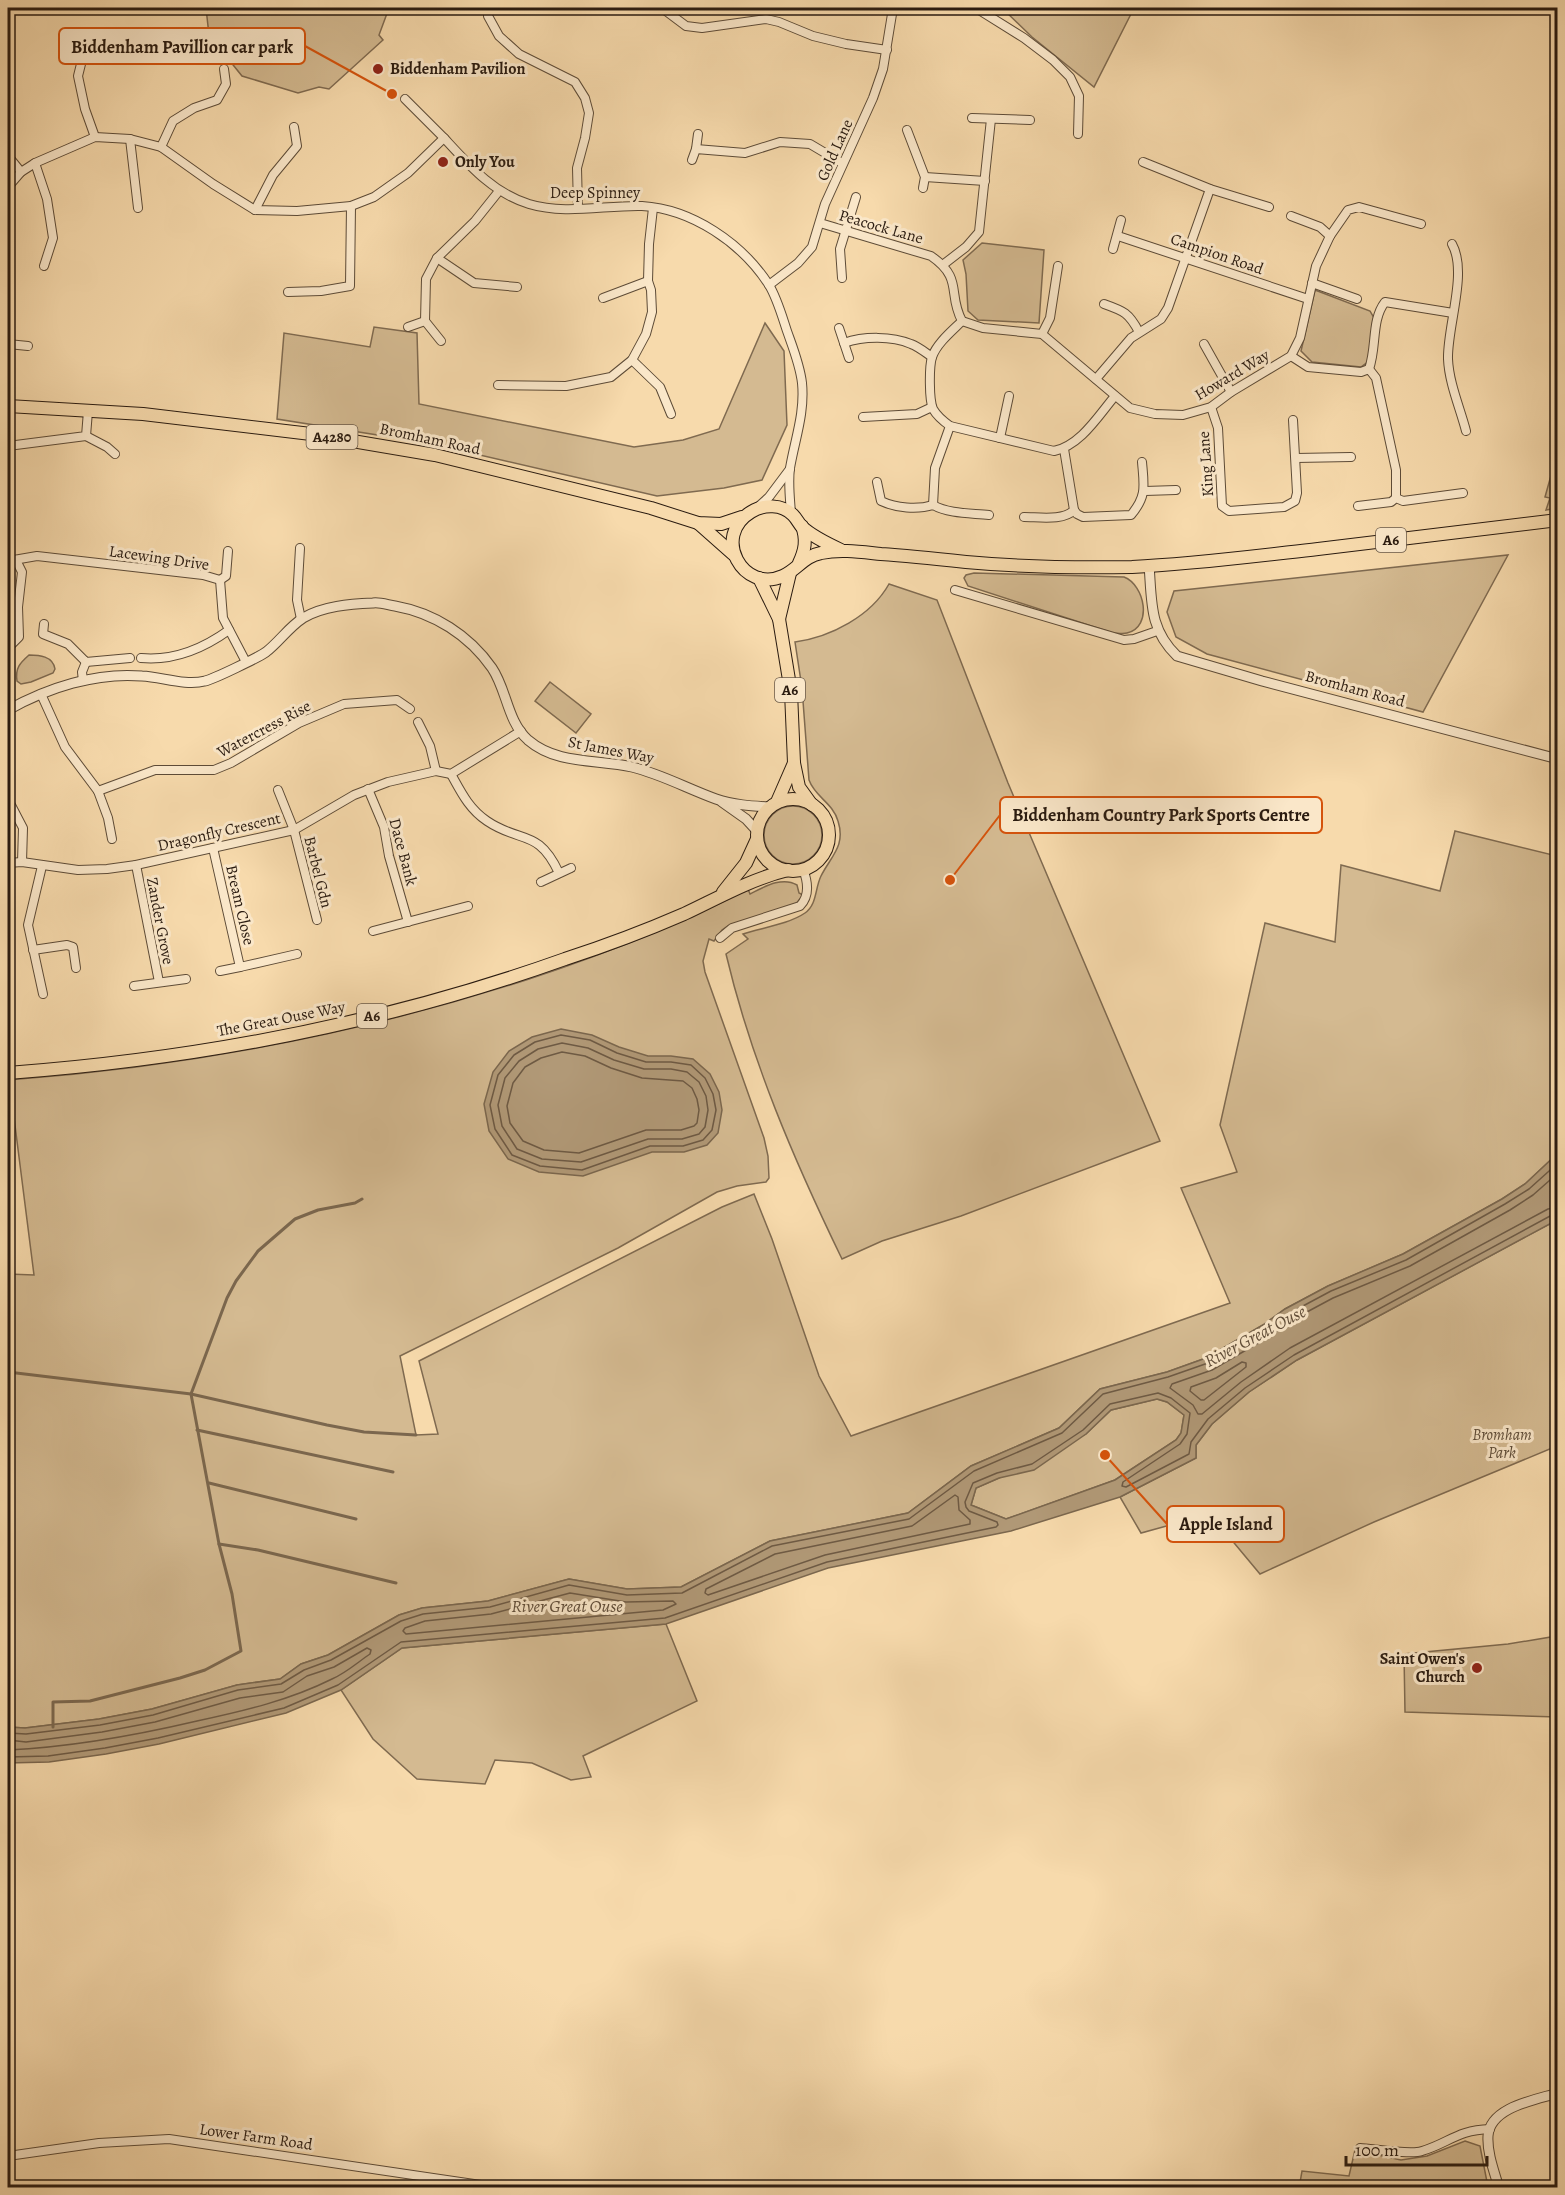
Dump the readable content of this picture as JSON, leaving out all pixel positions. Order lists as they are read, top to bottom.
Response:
{
  "streets": {
    "main road": [
      "A4280",
      "Bromham Road",
      "A6",
      "The Great Ouse Way"
    ],
    "street": [
      "Gold Lane",
      "Deep Spinney",
      "Peacock Lane",
      "Campion Road",
      "Howard Way",
      "King Lane",
      "Lacewing Drive",
      "Watercress Rise",
      "St James Way",
      "Dragonfly Crescent",
      "Dace Bank",
      "Barbel Gdn",
      "Bream Close",
      "Zander Grove",
      "Lower Farm Road"
    ]
  },
  "crossings": [
    ["Gold Lane", "Deep Spinney"],
    ["Gold Lane", "Peacock Lane"],
    ["Deep Spinney", "Bromham Road"],
    ["Deep Spinney", "A6"],
    ["Campion Road", "Howard Way"],
    ["Howard Way", "King Lane"],
    ["Bromham Road", "A6"],
    ["A6", "The Great Ouse Way"],
    ["Lacewing Drive", "St James Way"],
    ["Dragonfly Crescent", "Dace Bank"],
    ["Dragonfly Crescent", "Barbel Gdn"],
    ["Dragonfly Crescent", "Bream Close"],
    ["Dragonfly Crescent", "Zander Grove"]
  ],
  "water": ["River Great Ouse"],
  "parks": ["Bromham Park"],
  "places": [
    "Biddenham Pavilion",
    "Biddenham Pavillion car park",
    "Only You",
    "Biddenham Country Park Sports Centre",
    "Apple Island",
    "Saint Owen's Church"
  ],
  "scale_bar": "100 m"
}
